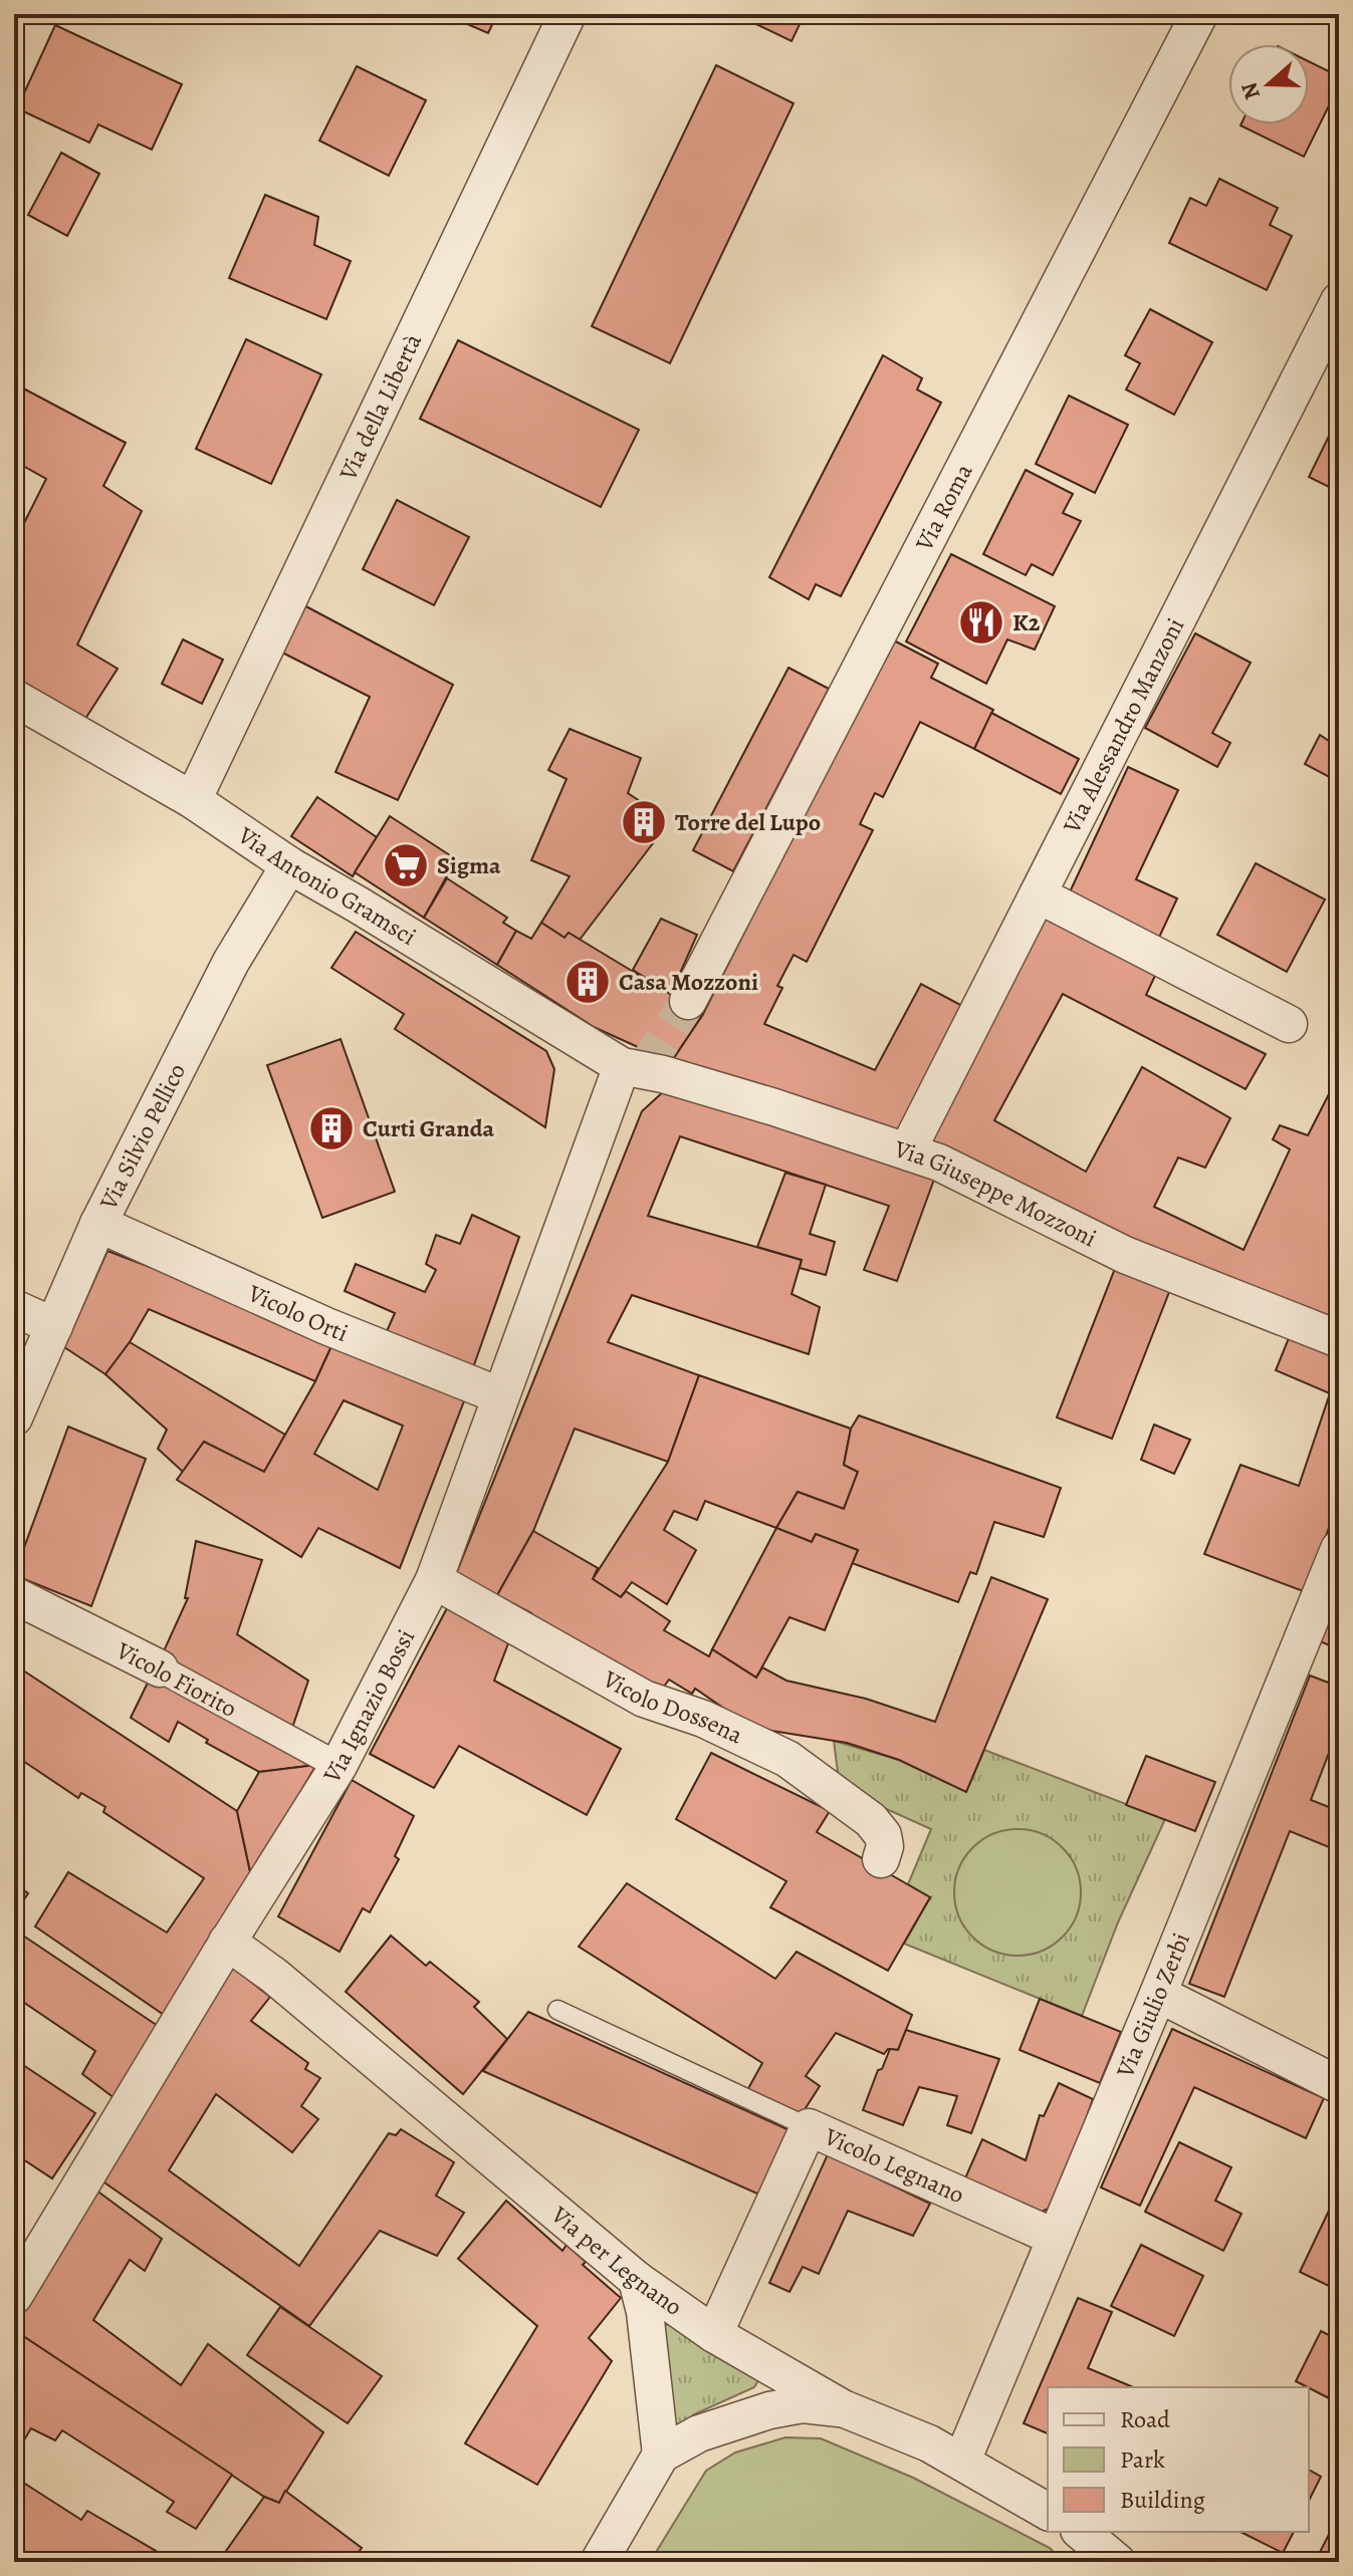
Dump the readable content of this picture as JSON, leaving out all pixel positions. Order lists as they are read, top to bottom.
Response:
{
  "streets": {
    "street": [
      "Via della Libertà",
      "Via Roma",
      "Via Alessandro Manzoni",
      "Via Antonio Gramsci",
      "Via Silvio Pellico",
      "Via Giuseppe Mozzoni",
      "Vicolo Orti",
      "Vicolo Fiorito",
      "Via Ignazio Bossi",
      "Vicolo Dossena",
      "Via Giulio Zerbi",
      "Vicolo Legnano",
      "Via per Legnano"
    ]
  },
  "crossings": [
    ["Via della Libertà", "Via Antonio Gramsci"],
    ["Via Alessandro Manzoni", "Via Giuseppe Mozzoni"],
    ["Via Antonio Gramsci", "Via Silvio Pellico"],
    ["Via Antonio Gramsci", "Via Giuseppe Mozzoni"],
    ["Via Antonio Gramsci", "Via Ignazio Bossi"],
    ["Via Silvio Pellico", "Vicolo Orti"],
    ["Via Giuseppe Mozzoni", "Via Ignazio Bossi"],
    ["Vicolo Orti", "Via Ignazio Bossi"],
    ["Vicolo Fiorito", "Via Ignazio Bossi"],
    ["Via Ignazio Bossi", "Vicolo Dossena"],
    ["Via Ignazio Bossi", "Via per Legnano"],
    ["Via Giulio Zerbi", "Vicolo Legnano"],
    ["Via Giulio Zerbi", "Via per Legnano"],
    ["Vicolo Legnano", "Via per Legnano"]
  ],
  "places": {
    "restaurant": ["K2"],
    "building": ["Torre del Lupo", "Casa Mozzoni", "Curti Granda"],
    "supermarket": ["Sigma"]
  },
  "legend": ["Road", "Park", "Building"],
  "north": "left"
}
